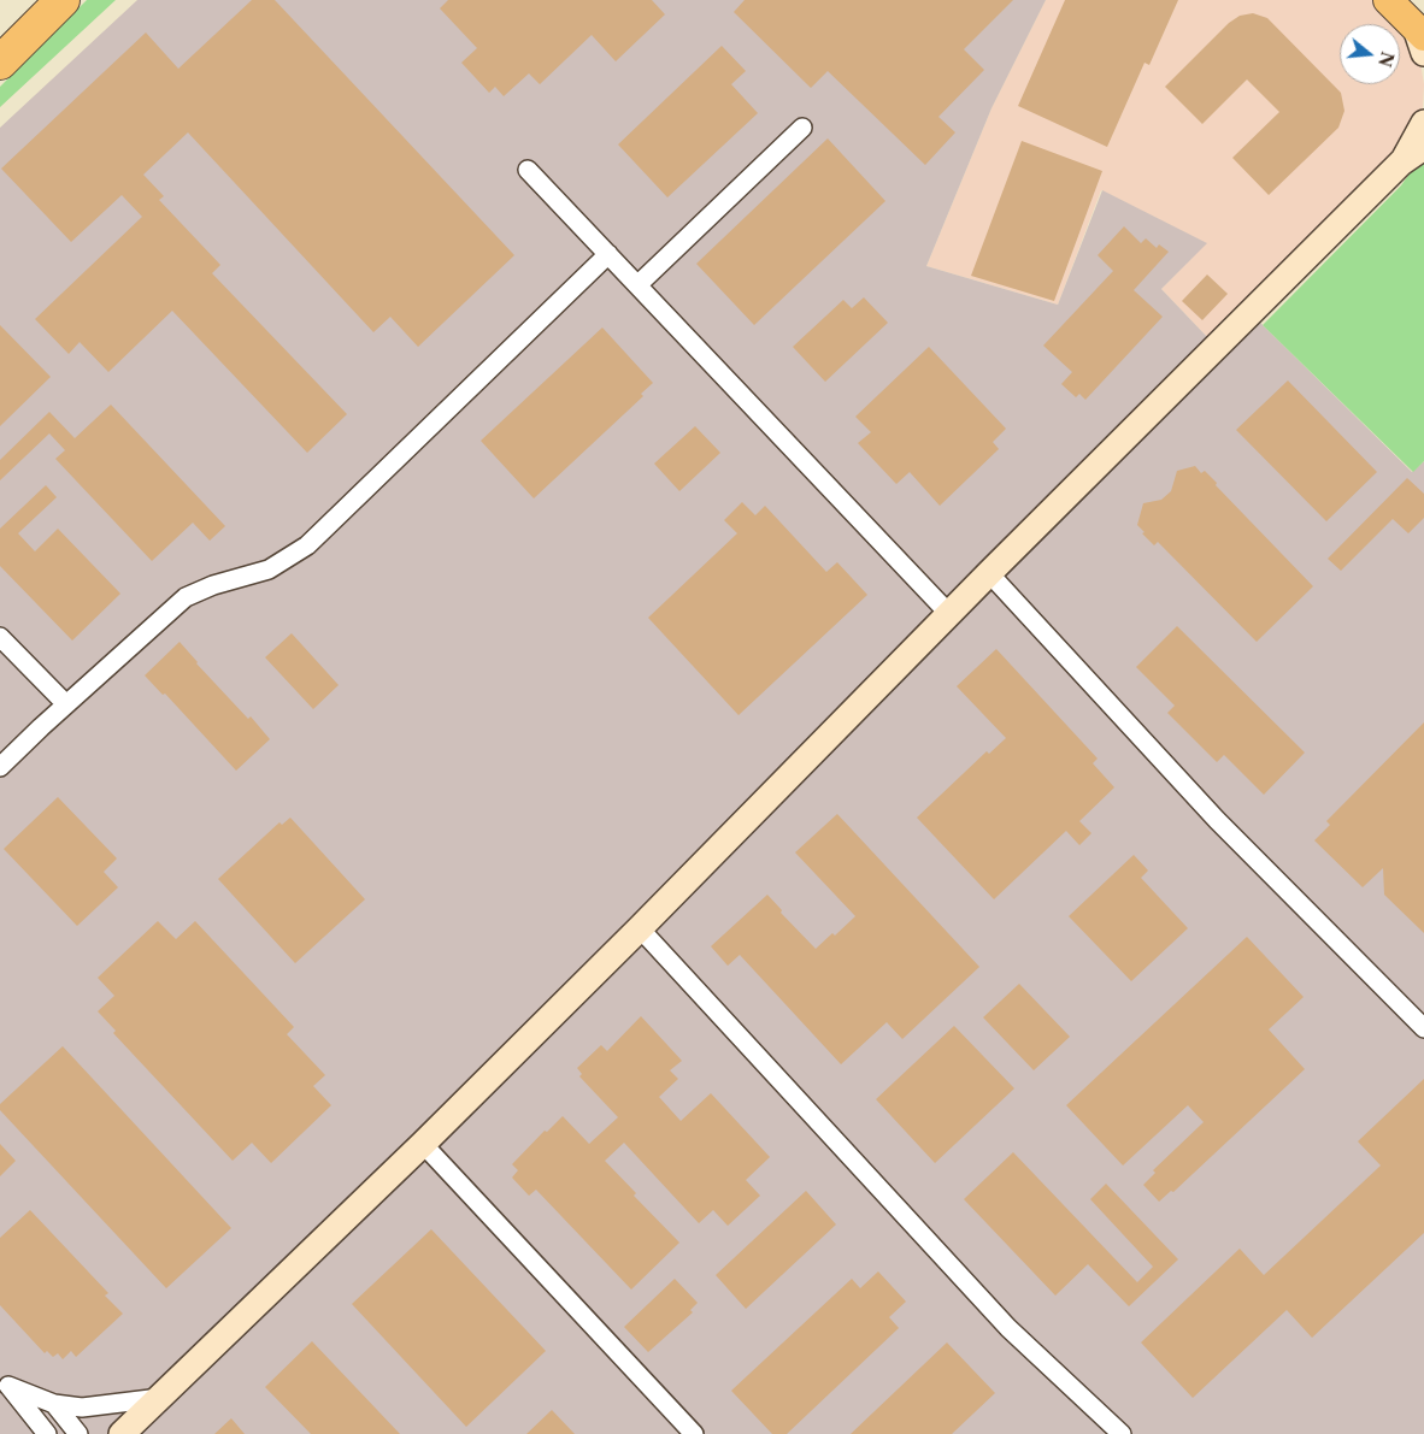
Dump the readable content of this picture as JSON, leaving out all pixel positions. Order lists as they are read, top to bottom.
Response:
{
  "north": "right"
}
